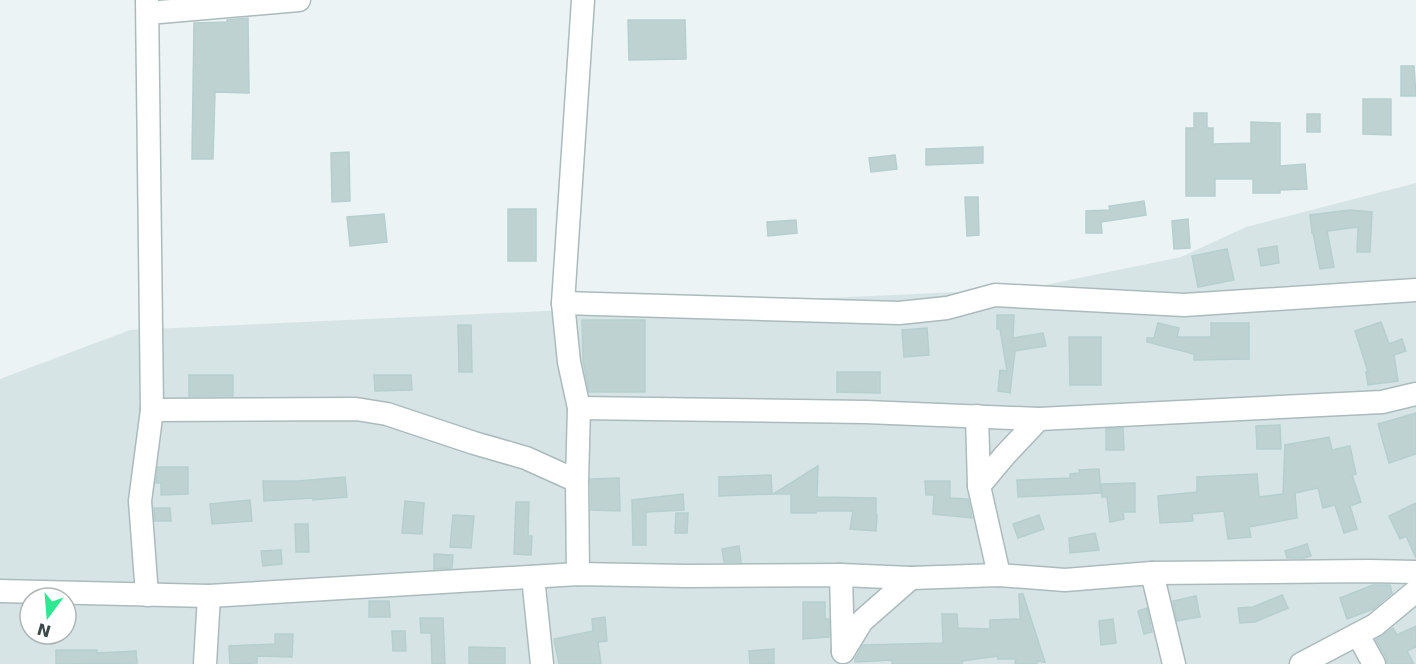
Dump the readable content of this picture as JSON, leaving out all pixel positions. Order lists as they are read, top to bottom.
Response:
{
  "north": "bottom"
}
